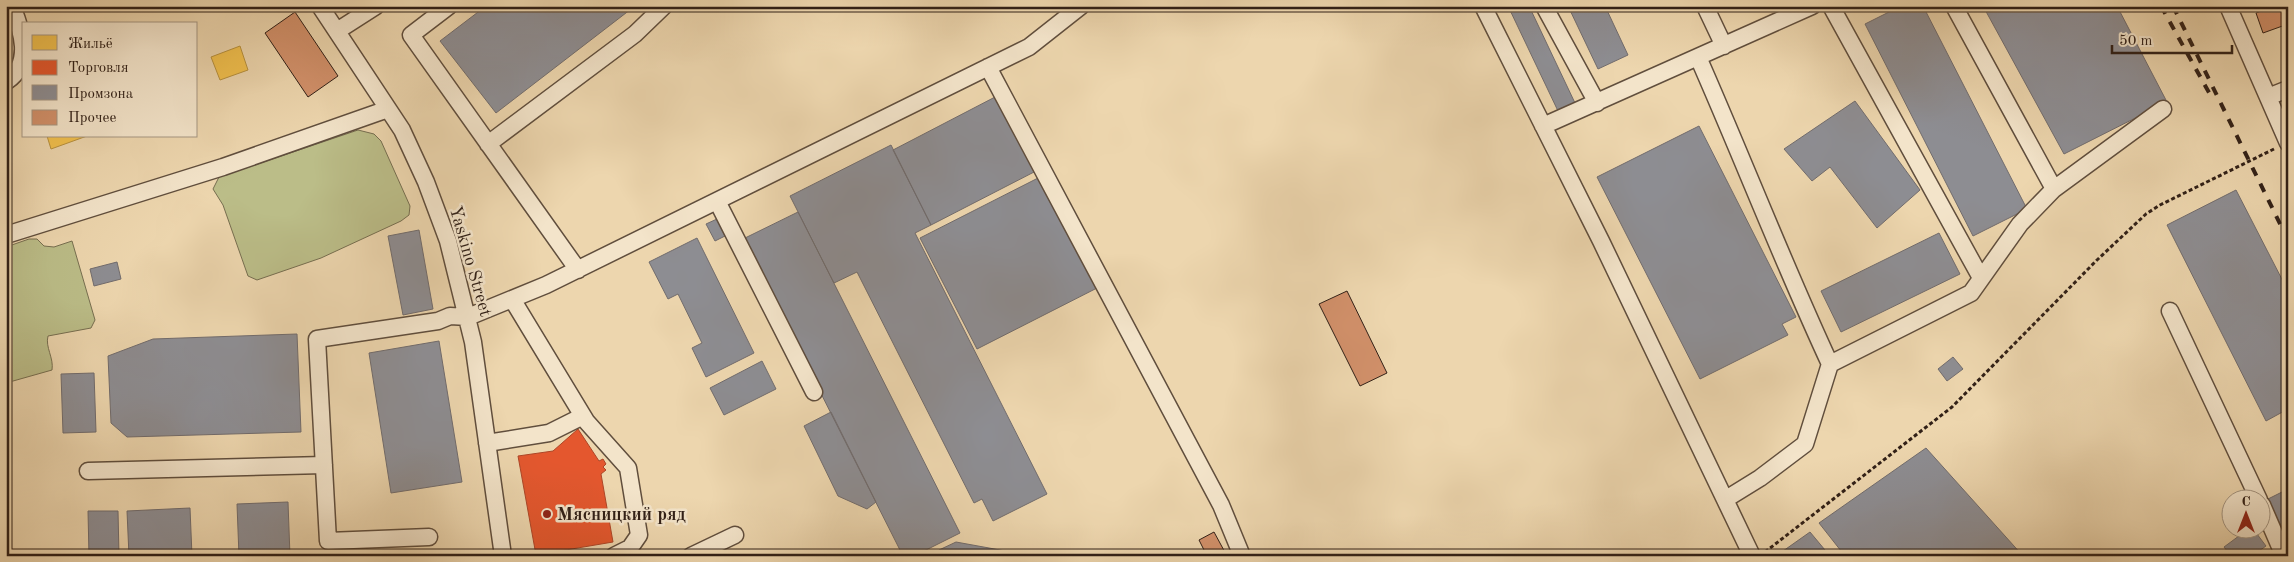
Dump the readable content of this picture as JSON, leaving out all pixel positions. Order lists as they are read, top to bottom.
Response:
{
  "streets": {
    "street": ["Yaskino Street"]
  },
  "places": ["Мясницкий ряд"],
  "legend": [
    "Жильё",
    "Торговля",
    "Промзона",
    "Прочее"
  ],
  "scale_bar": "50 m",
  "north": "top"
}
